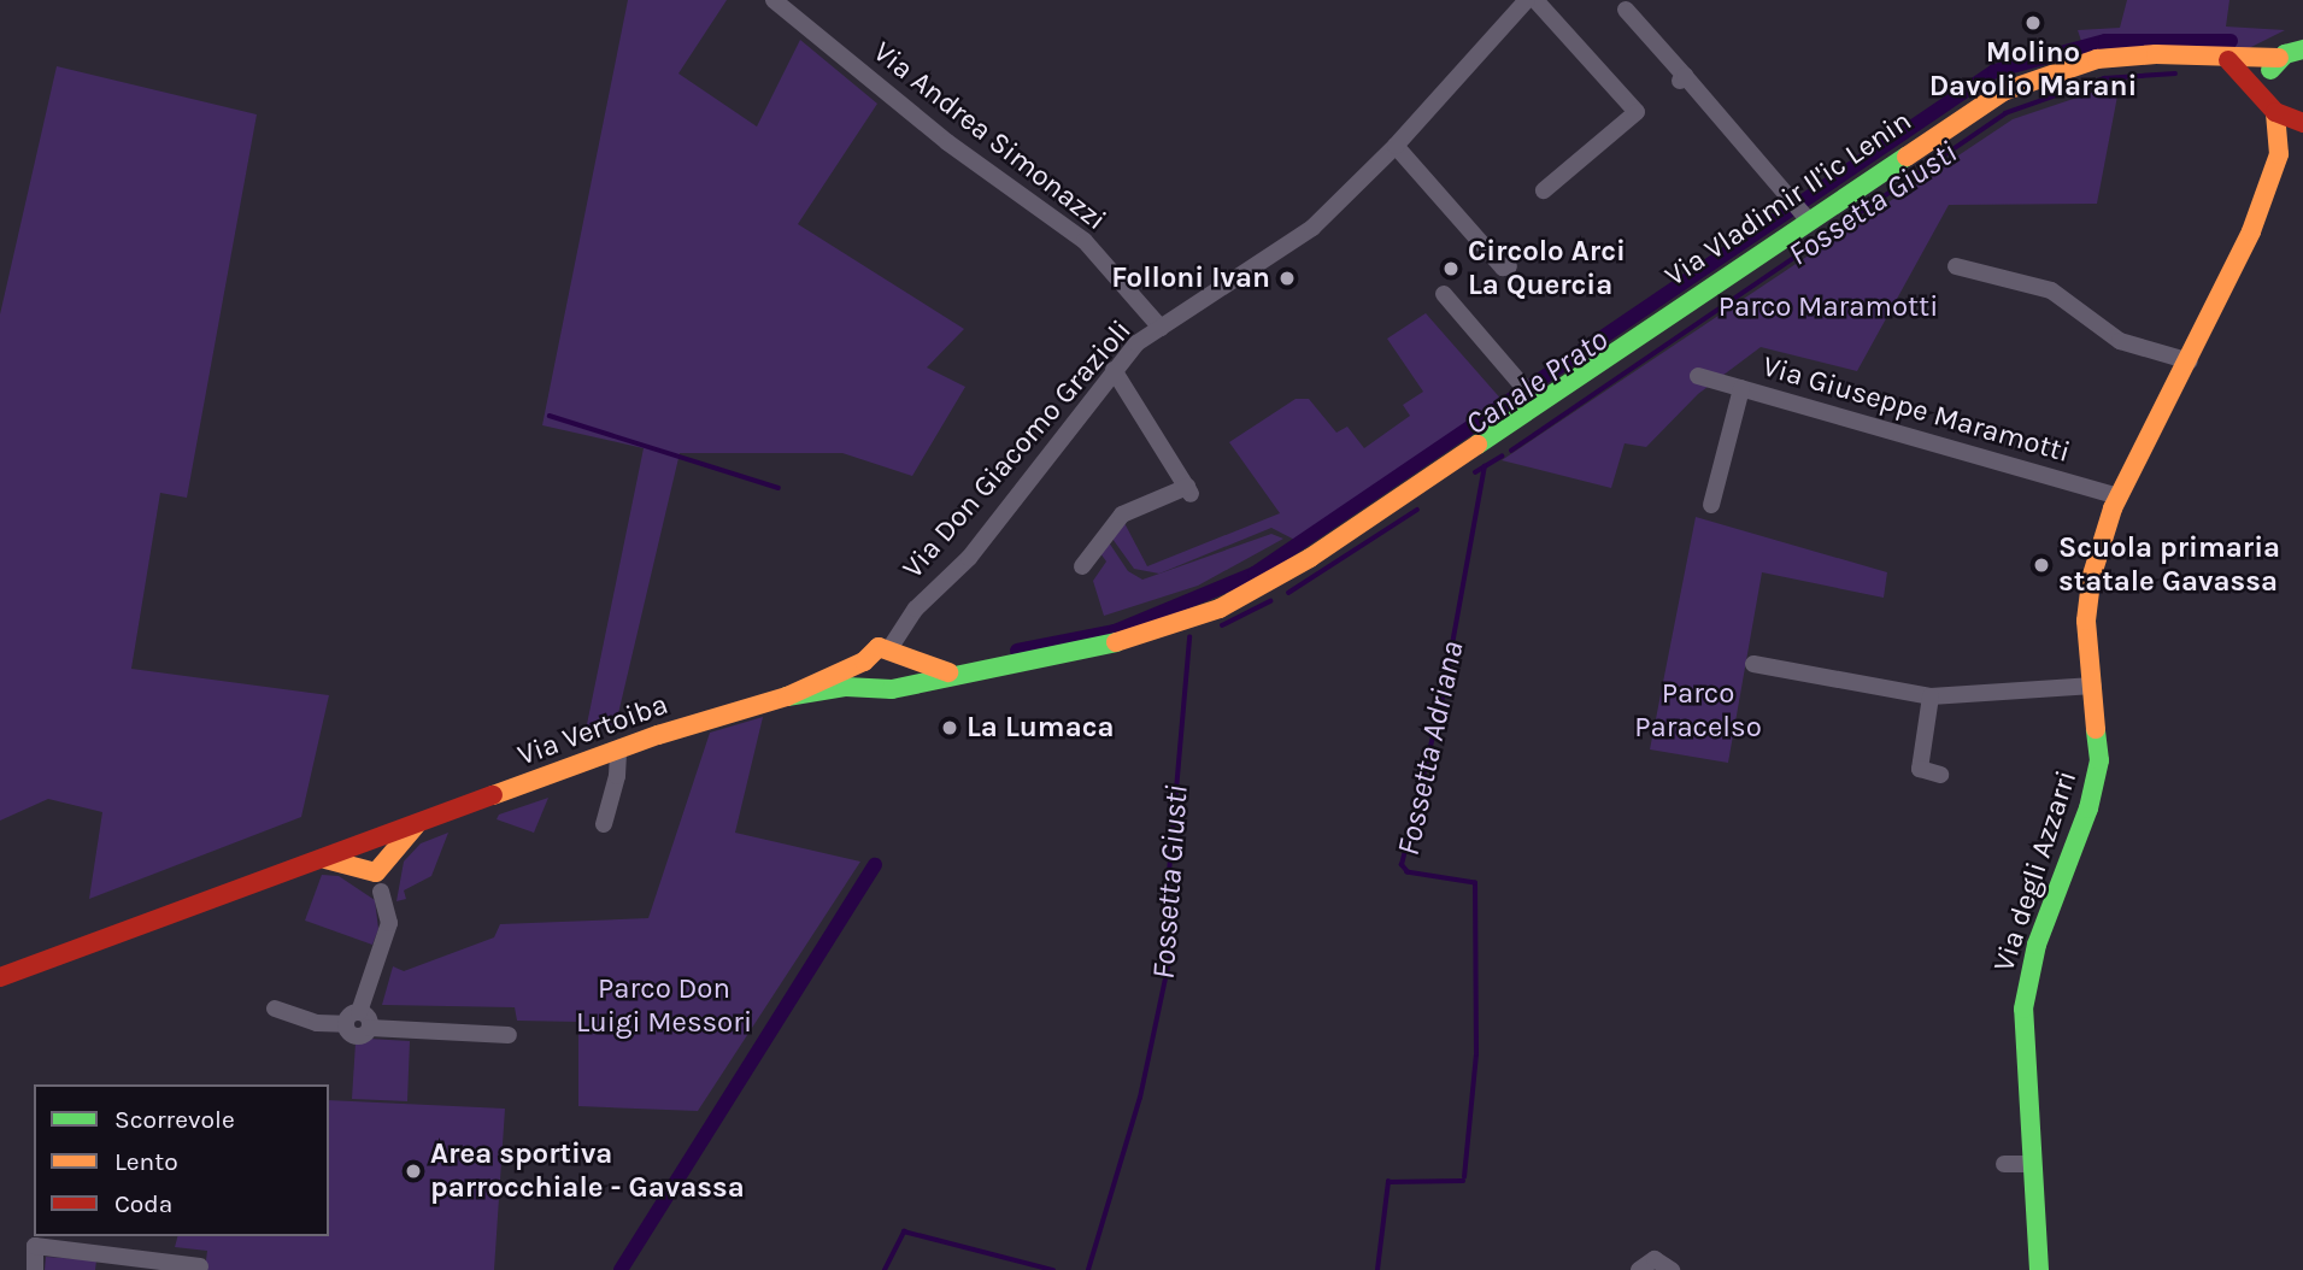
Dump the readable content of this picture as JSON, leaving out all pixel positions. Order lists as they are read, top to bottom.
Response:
{
  "streets": {
    "main road": ["Via Vladimir Il'ic Lenin", "Via Vertoiba", "Via degli Azzarri"],
    "street": ["Via Andrea Simonazzi", "Via Giuseppe Maramotti", "Via Don Giacomo Grazioli"]
  },
  "crossings": [
    ["Via Andrea Simonazzi", "Via Don Giacomo Grazioli"],
    ["Via Vladimir Il'ic Lenin", "Via Don Giacomo Grazioli"],
    ["Via Vladimir Il'ic Lenin", "Via Vertoiba"],
    ["Via Giuseppe Maramotti", "Via degli Azzarri"]
  ],
  "water": ["Fossetta Giusti", "Canale Prato", "Fossetta Adriana"],
  "parks": ["Parco Maramotti", "Parco Paracelso", "Parco Don Luigi Messori"],
  "places": [
    "Molino Davolio Marani",
    "Circolo Arci La Quercia",
    "Folloni Ivan",
    "Scuola primaria statale Gavassa",
    "La Lumaca",
    "Area sportiva parrocchiale - Gavassa"
  ],
  "legend": ["Scorrevole", "Lento", "Coda"]
}
